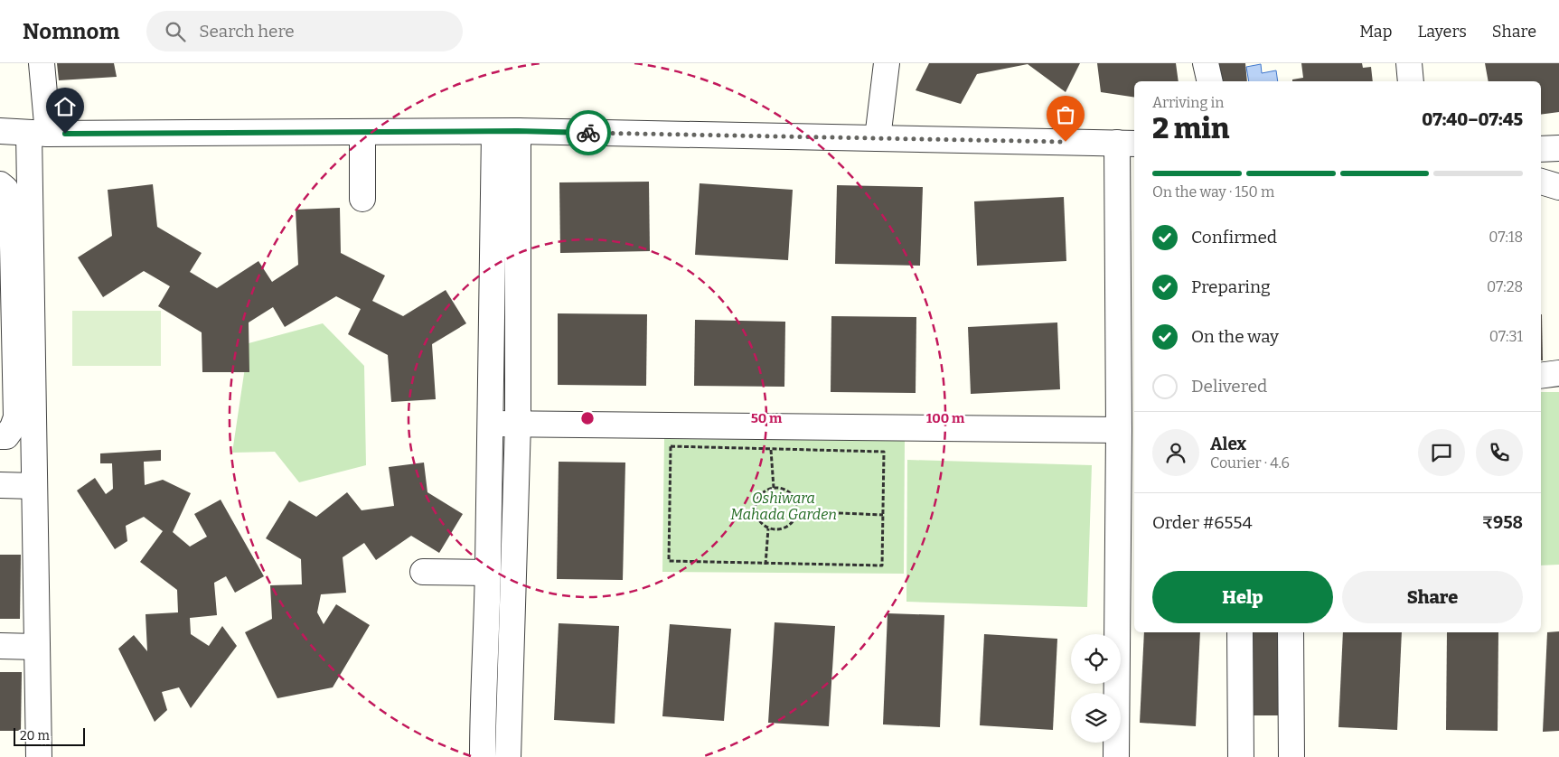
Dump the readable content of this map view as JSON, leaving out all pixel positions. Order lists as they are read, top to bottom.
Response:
{
  "parks": ["Oshiwara Mahada Garden"],
  "scale_bar": "20 m",
  "page": {
    "header": "Nomnom",
    "search": "Search here",
    "nav": ["Map", "Layers", "Share"],
    "heading": ["2 min", "Arriving in", "07:40–07:45"],
    "panel": [
      "Alex",
      "Courier · 4.6",
      "Order #6554",
      "₹958"
    ],
    "bar": "On the way · 150 m",
    "list": [
      ["Confirmed", "07:18"],
      ["Preparing", "07:28"],
      ["On the way", "07:31"],
      "Delivered"
    ],
    "buttons": ["Help", "Share"],
    "scale": "20 m"
  },
  "rings": ["50 m", "100 m"]
}
